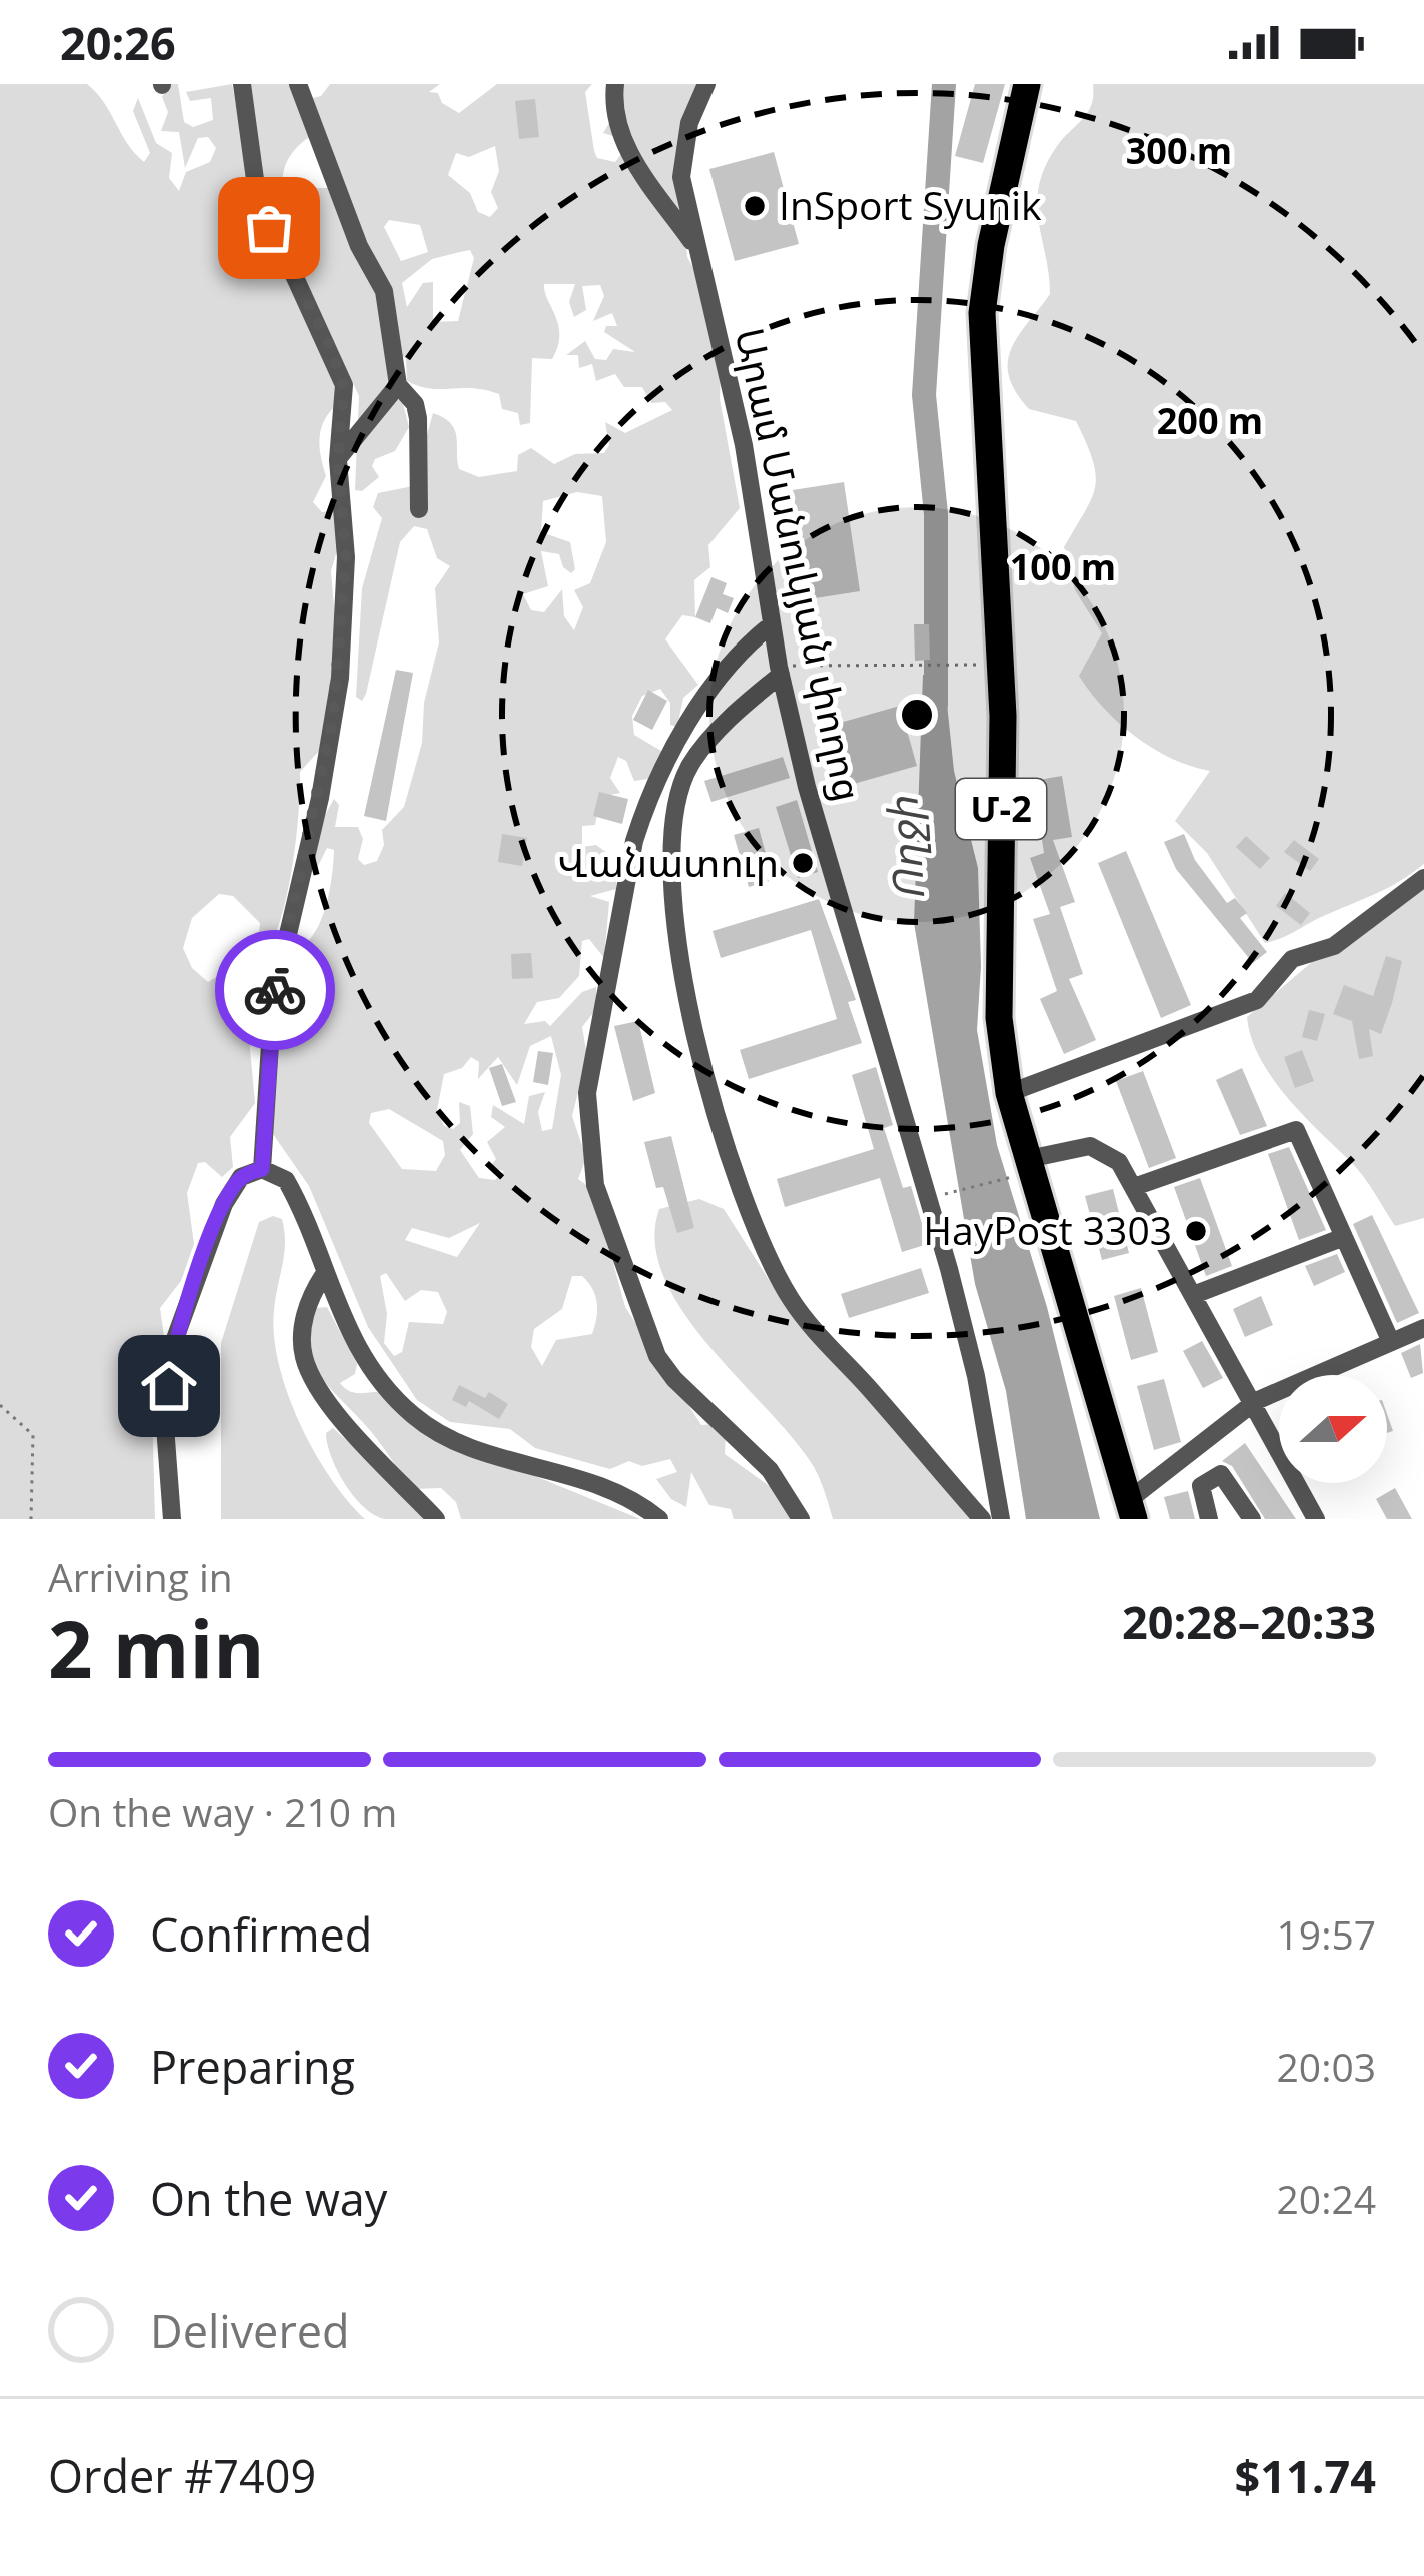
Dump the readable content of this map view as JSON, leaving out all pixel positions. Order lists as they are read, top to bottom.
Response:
{
  "streets": {
    "highway": ["Մ-2"],
    "street": ["Արամ Մանուկյան փողոց"]
  },
  "water": ["Ողջի"],
  "places": ["InSport Syunik", "Վանատուր", "HayPost 3303"],
  "north": "right",
  "page": {
    "status": "20:26",
    "heading": ["2 min", "Arriving in", "20:28–20:33"],
    "panel": ["Order #7409", "$11.74"],
    "bar": "On the way · 210 m",
    "list": [
      ["Confirmed", "19:57"],
      ["Preparing", "20:03"],
      ["On the way", "20:24"],
      "Delivered"
    ]
  },
  "rings": ["300 m", "200 m", "100 m"]
}
